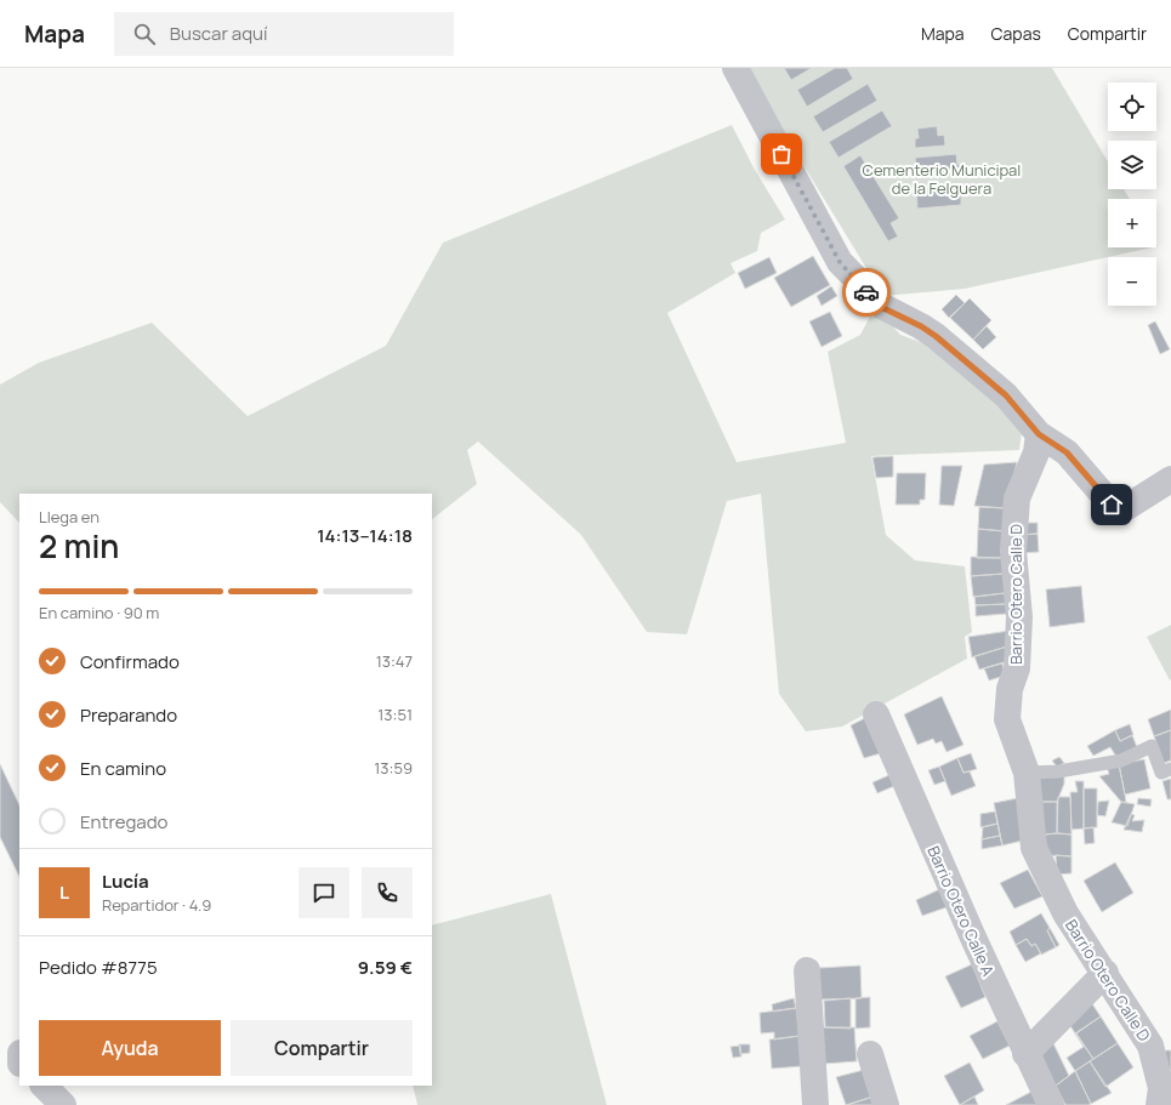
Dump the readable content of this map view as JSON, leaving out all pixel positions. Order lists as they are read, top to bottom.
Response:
{
  "streets": {
    "street": ["Barrio Otero Calle D", "Barrio Otero Calle A"]
  },
  "parks": ["Cementerio Municipal de la Felguera"],
  "page": {
    "header": "Mapa",
    "search": "Buscar aquí",
    "nav": ["Mapa", "Capas", "Compartir"],
    "map_buttons": ["+", "−"],
    "heading": ["2 min", "Llega en", "14:13–14:18"],
    "panel": [
      "Lucía",
      "Repartidor · 4.9",
      "Pedido #8775",
      "9.59 €"
    ],
    "bar": "En camino · 90 m",
    "list": [
      ["Confirmado", "13:47"],
      ["Preparando", "13:51"],
      ["En camino", "13:59"],
      "Entregado"
    ],
    "round": "L",
    "buttons": ["Ayuda", "Compartir"]
  }
}
